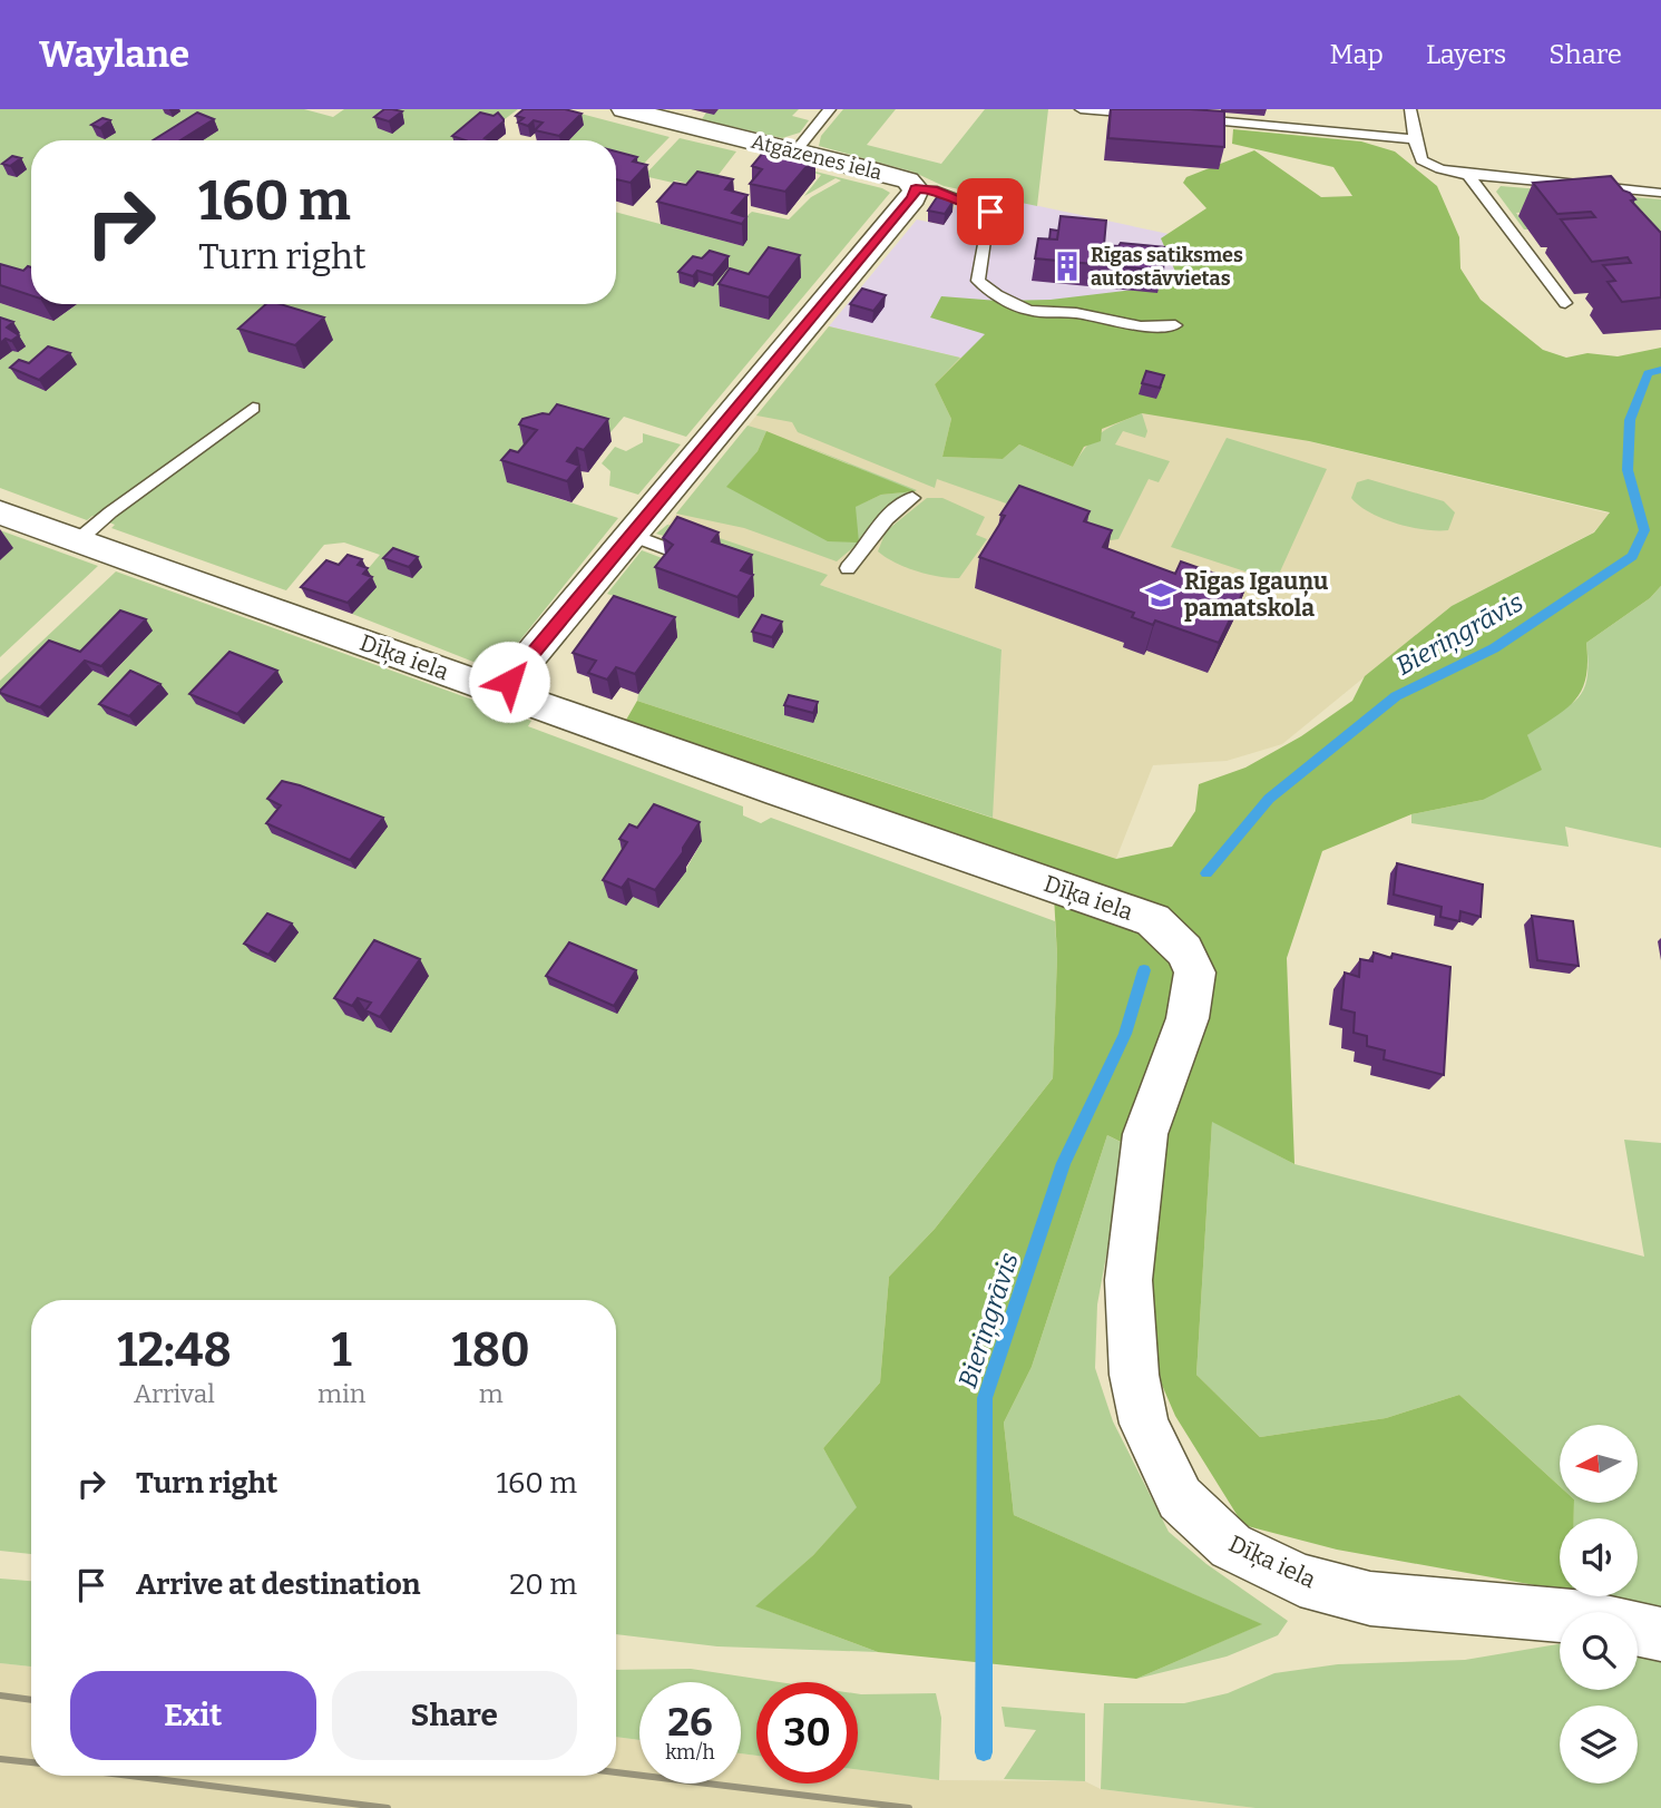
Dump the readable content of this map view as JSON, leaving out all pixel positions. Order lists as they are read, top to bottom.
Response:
{
  "streets": {
    "street": ["Atgāzenes iela", "Dīķa iela"]
  },
  "crossings": [
    ["Atgāzenes iela", "Dīķa iela"]
  ],
  "water": ["Bieriņgrāvis"],
  "places": {
    "building": ["Rīgas satiksmes autostāvvietas"],
    "school or university": ["Rīgas Igauņu pamatskola"]
  },
  "north": "left",
  "page": {
    "header": "Waylane",
    "nav": ["Map", "Layers", "Share"],
    "turn": ["160 m", "Turn right"],
    "eta": [
      "12:48",
      "Arrival",
      "1",
      "min",
      "180",
      "m"
    ],
    "list": [
      {
        "name": "Turn right",
        "value": "160 m"
      },
      {
        "name": "Arrive at destination",
        "value": "20 m"
      }
    ],
    "buttons": ["Exit", "Share"],
    "speed": "26 km/h",
    "limit": "30"
  }
}
